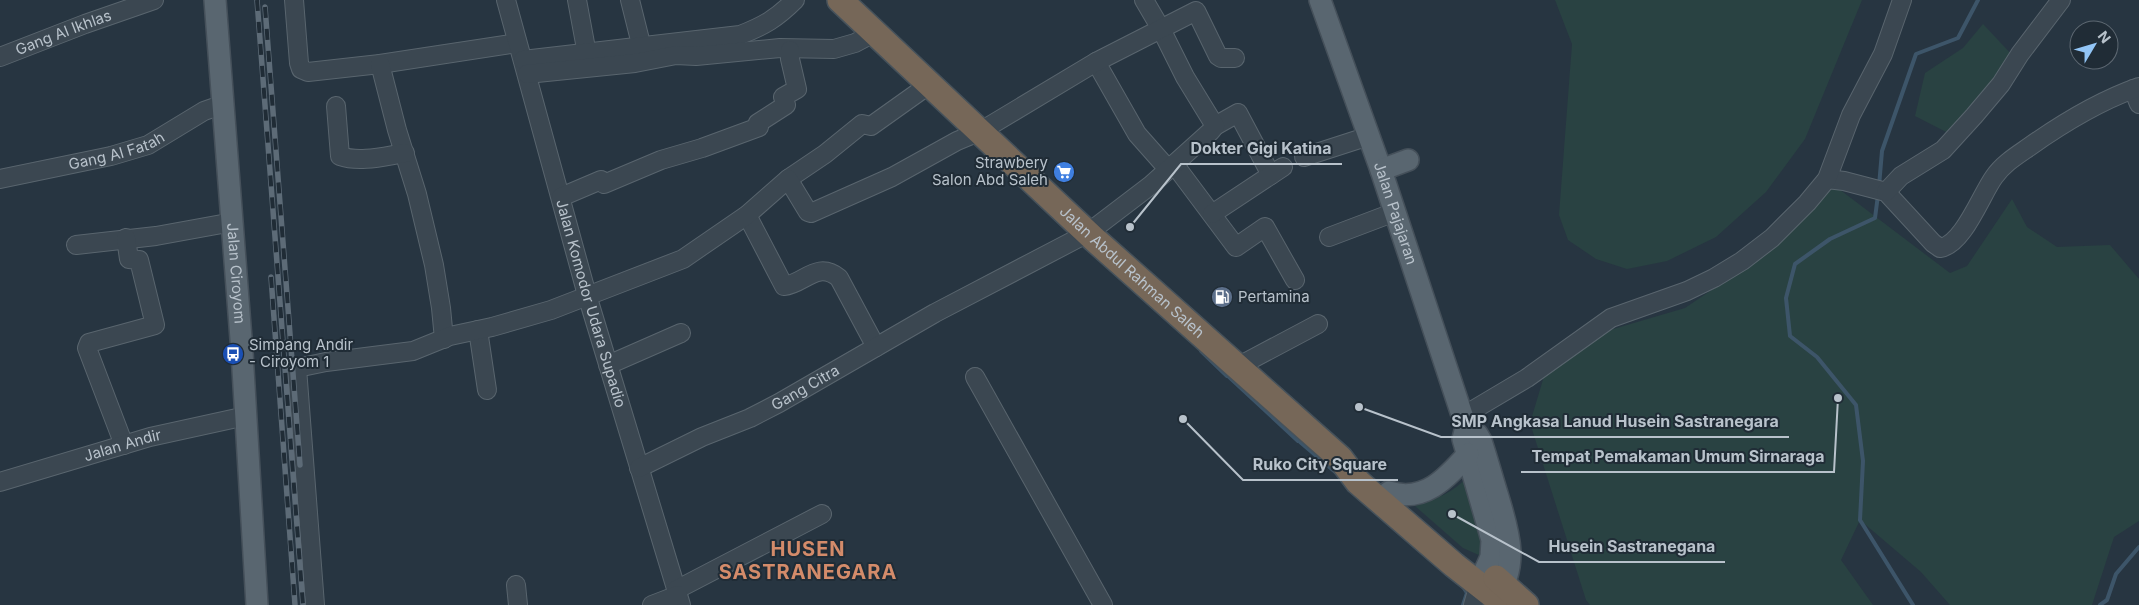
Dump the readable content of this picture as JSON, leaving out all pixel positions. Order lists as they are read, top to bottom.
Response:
{
  "streets": {
    "highway": ["Jalan Abdul Rahman Saleh"],
    "main road": ["Jalan Pajajaran", "Jalan Ciroyom"],
    "street": [
      "Gang Al Ikhlas",
      "Gang Al Fatah",
      "Jalan Komodor Udara Supadio",
      "Gang Citra",
      "Jalan Andir"
    ]
  },
  "crossings": [
    ["Gang Al Fatah", "Jalan Ciroyom"],
    ["Jalan Pajajaran", "Jalan Abdul Rahman Saleh"],
    ["Jalan Ciroyom", "Jalan Andir"],
    ["Jalan Abdul Rahman Saleh", "Gang Citra"],
    ["Jalan Komodor Udara Supadio", "Gang Citra"]
  ],
  "districts": ["HUSEN SASTRANEGARA"],
  "places": {
    "supermarket": ["Strawbery Salon Abd Saleh"],
    "other": [
      "Dokter Gigi Katina",
      "Tempat Pemakaman Umum Sirnaraga",
      "SMP Angkasa Lanud Husein Sastranegara",
      "Ruko City Square",
      "Husein Sastranegana"
    ],
    "fuel station": ["Pertamina"],
    "bus stop": ["Simpang Andir - Ciroyom 1"]
  },
  "north": "top right"
}
